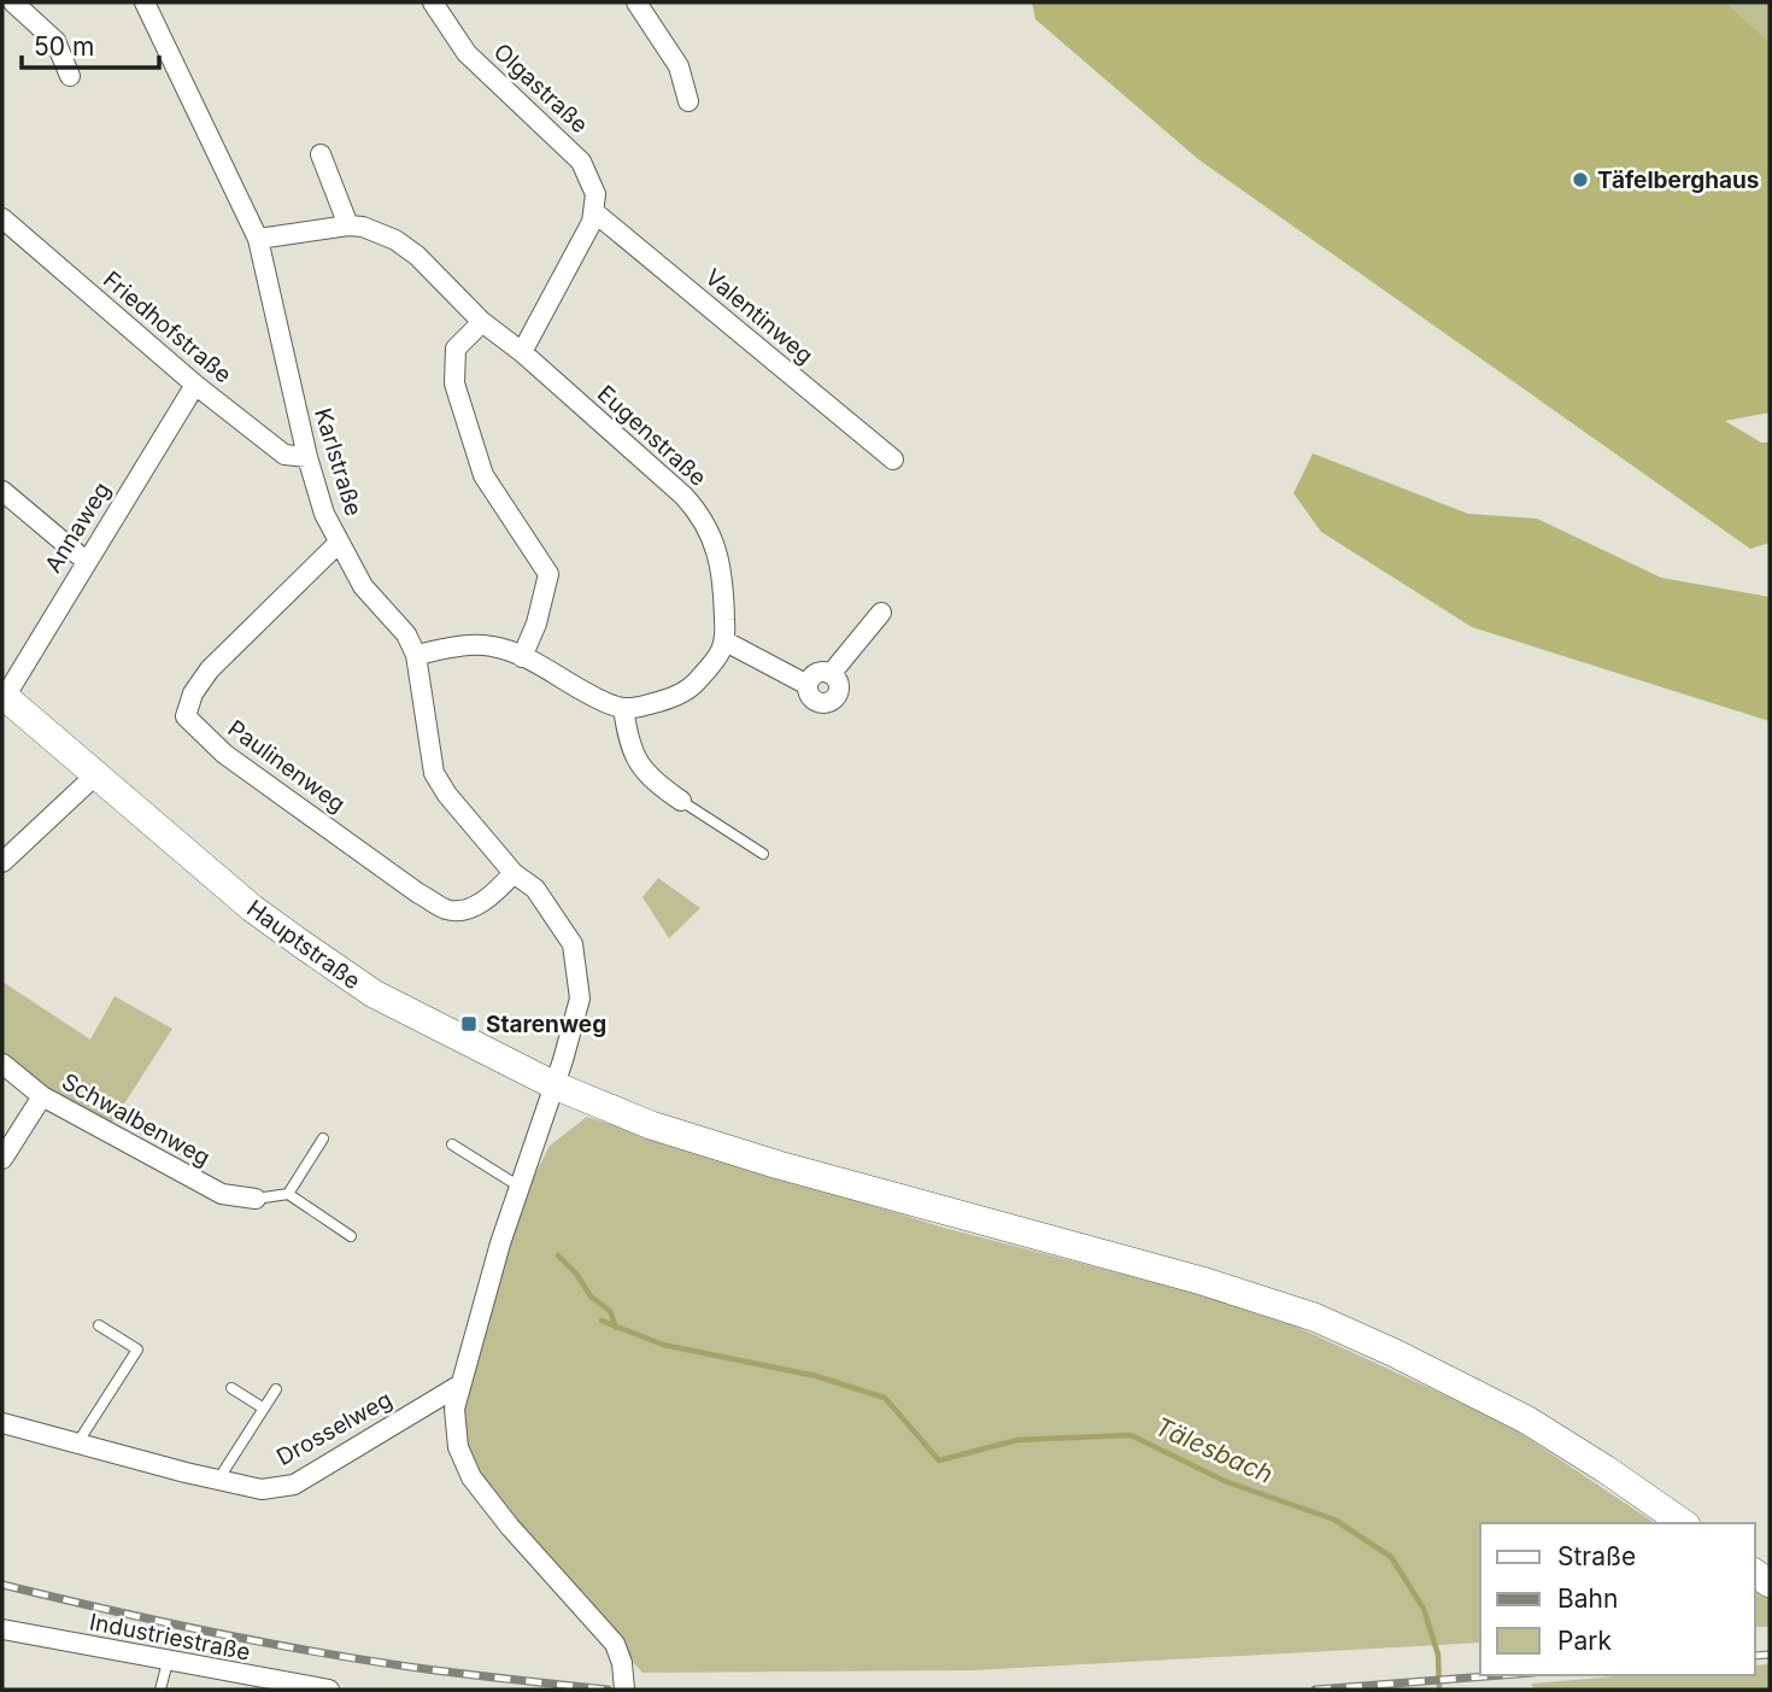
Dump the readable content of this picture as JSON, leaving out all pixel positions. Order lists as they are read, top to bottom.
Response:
{
  "streets": {
    "street": [
      "Olgastraße",
      "Valentinweg",
      "Friedhofstraße",
      "Eugenstraße",
      "Karlstraße",
      "Annaweg",
      "Paulinenweg",
      "Hauptstraße",
      "Schwalbenweg",
      "Drosselweg",
      "Industriestraße"
    ]
  },
  "crossings": [
    ["Olgastraße", "Valentinweg"],
    ["Friedhofstraße", "Karlstraße"],
    ["Friedhofstraße", "Annaweg"],
    ["Eugenstraße", "Karlstraße"],
    ["Karlstraße", "Paulinenweg"],
    ["Karlstraße", "Hauptstraße"],
    ["Annaweg", "Hauptstraße"]
  ],
  "water": ["Tälesbach"],
  "places": {
    "other": ["Täfelberghaus"],
    "transit": ["Starenweg"]
  },
  "legend": ["Straße", "Bahn", "Park"],
  "scale_bar": "50 m"
}
